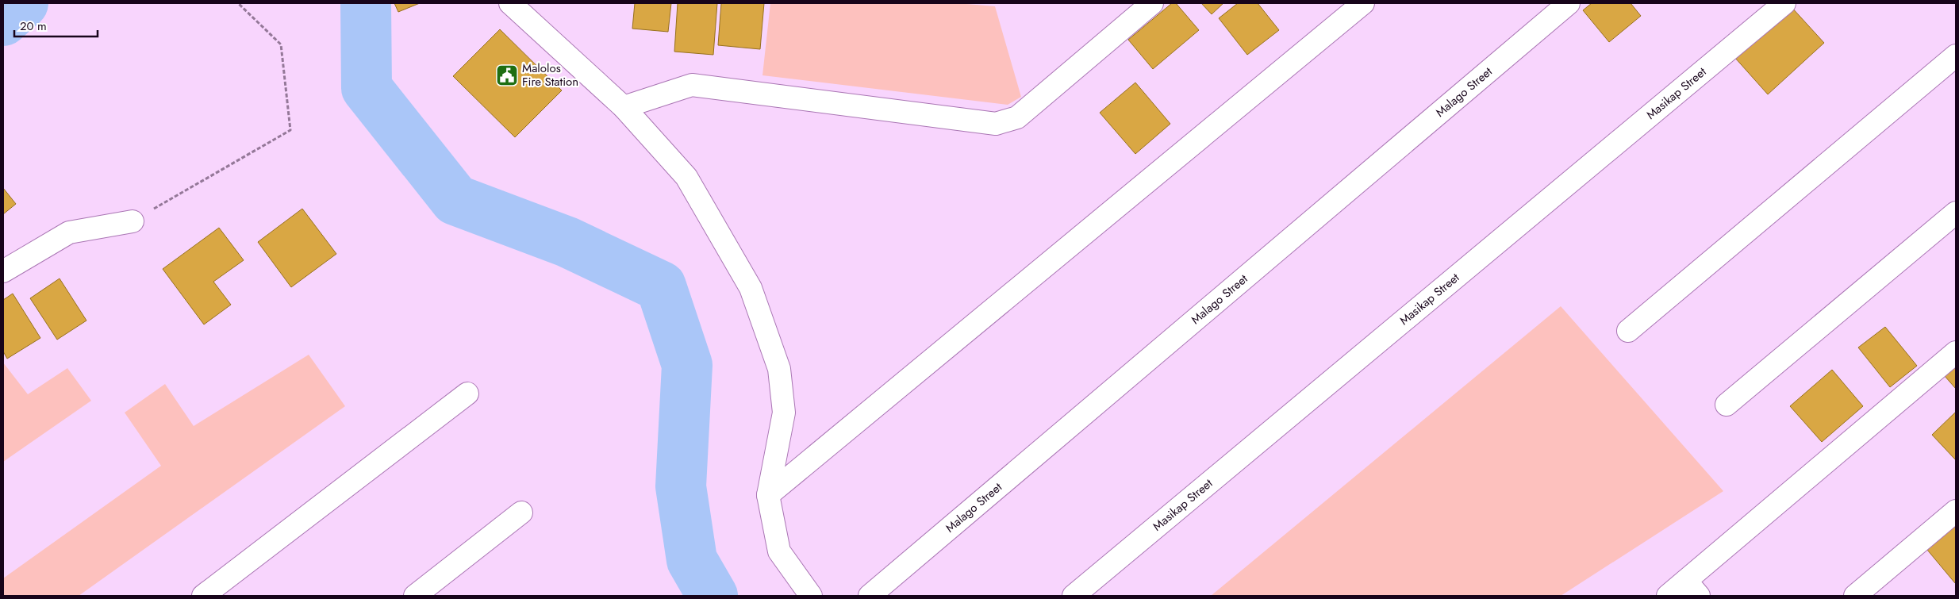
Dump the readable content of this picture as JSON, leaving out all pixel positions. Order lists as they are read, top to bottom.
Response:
{
  "streets": {
    "street": ["Malago Street", "Masikap Street"]
  },
  "places": {
    "public building": ["Malolos Fire Station"]
  },
  "scale_bar": "20 m"
}
